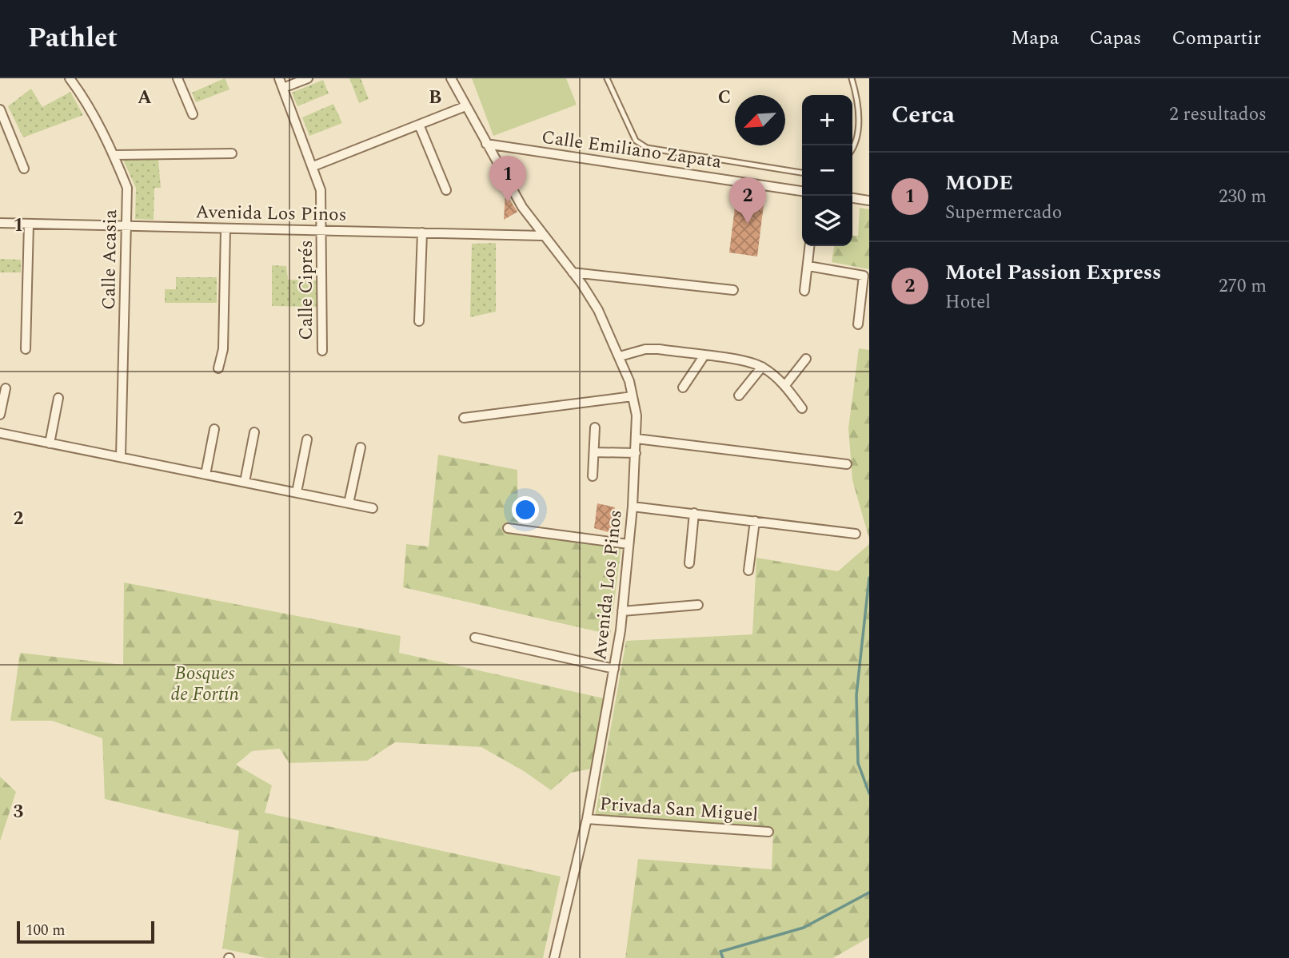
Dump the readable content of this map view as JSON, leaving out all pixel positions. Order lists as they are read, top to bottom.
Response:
{
  "streets": {
    "street": [
      "Calle Emiliano Zapata",
      "Avenida Los Pinos",
      "Calle Acasia",
      "Calle Ciprés",
      "Privada San Miguel"
    ]
  },
  "crossings": [
    ["Calle Emiliano Zapata", "Avenida Los Pinos"],
    ["Avenida Los Pinos", "Calle Acasia"],
    ["Avenida Los Pinos", "Calle Ciprés"],
    ["Avenida Los Pinos", "Privada San Miguel"]
  ],
  "parks": ["Bosques de Fortín"],
  "scale_bar": "100 m",
  "north": "bottom left",
  "page": {
    "header": "Pathlet",
    "nav": ["Mapa", "Capas", "Compartir"],
    "heading": ["Cerca", "2 resultados"],
    "map_buttons": ["+", "−"],
    "list": [
      {
        "mark": "1",
        "name": "MODE",
        "note": "Supermercado",
        "value": "230 m"
      },
      {
        "mark": "2",
        "name": "Motel Passion Express",
        "note": "Hotel",
        "value": "270 m"
      }
    ],
    "pins": ["1", "2"],
    "scale": "100 m"
  },
  "grid": {
    "columns": ["A", "B", "C"],
    "rows": ["1", "2", "3"]
  }
}
